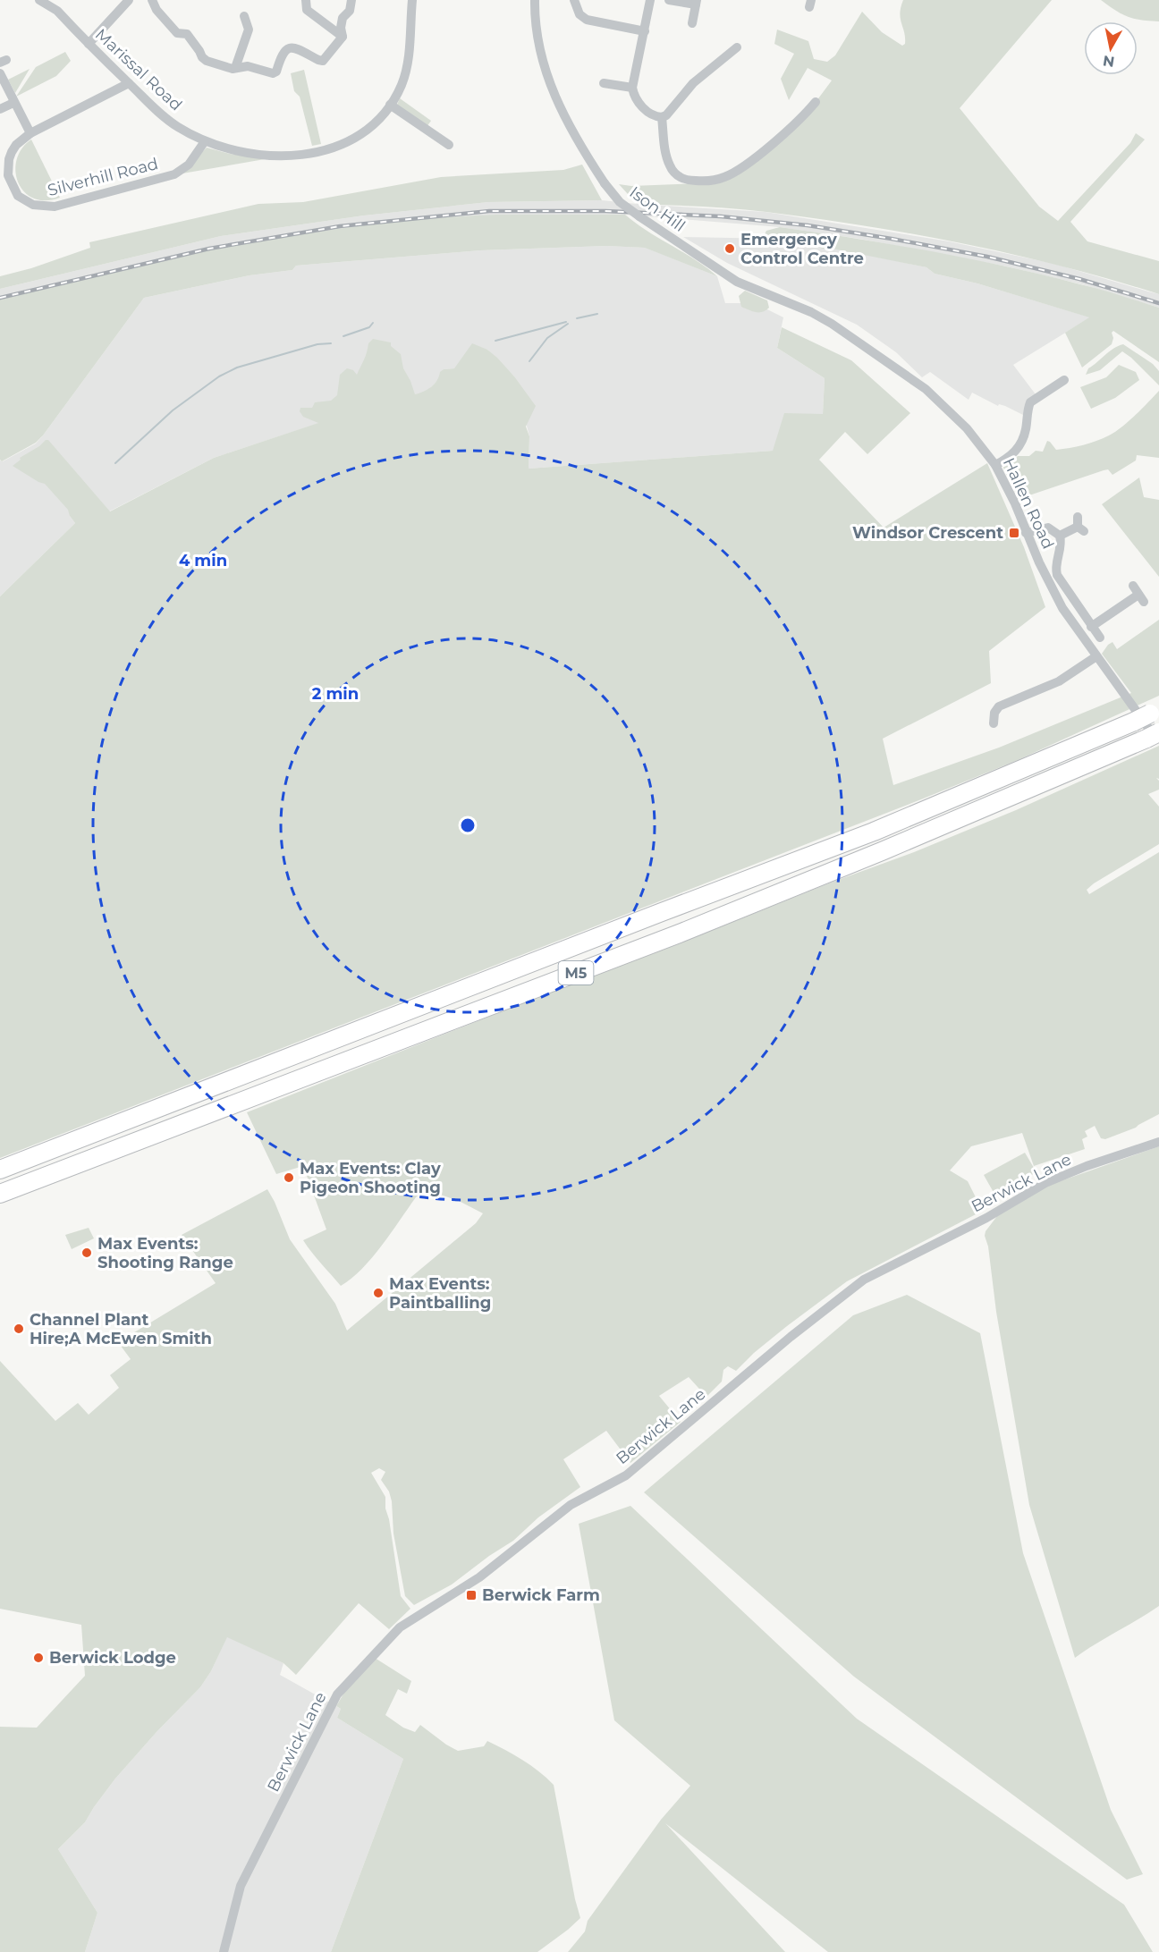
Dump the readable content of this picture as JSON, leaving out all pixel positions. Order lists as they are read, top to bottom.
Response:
{
  "streets": {
    "highway": ["M5"],
    "street": [
      "Marissal Road",
      "Silverhill Road",
      "Ison Hill",
      "Hallen Road",
      "Berwick Lane"
    ]
  },
  "crossings": [
    ["Marissal Road", "Silverhill Road"],
    ["Ison Hill", "Hallen Road"],
    ["Hallen Road", "M5"]
  ],
  "places": {
    "other": [
      "Emergency Control Centre",
      "Max Events: Clay Pigeon Shooting",
      "Max Events: Shooting Range",
      "Max Events: Paintballing",
      "Channel Plant Hire;A McEwen Smith",
      "Berwick Lodge"
    ],
    "transit": ["Windsor Crescent", "Berwick Farm"]
  },
  "north": "bottom",
  "rings": ["4 min", "2 min"]
}
